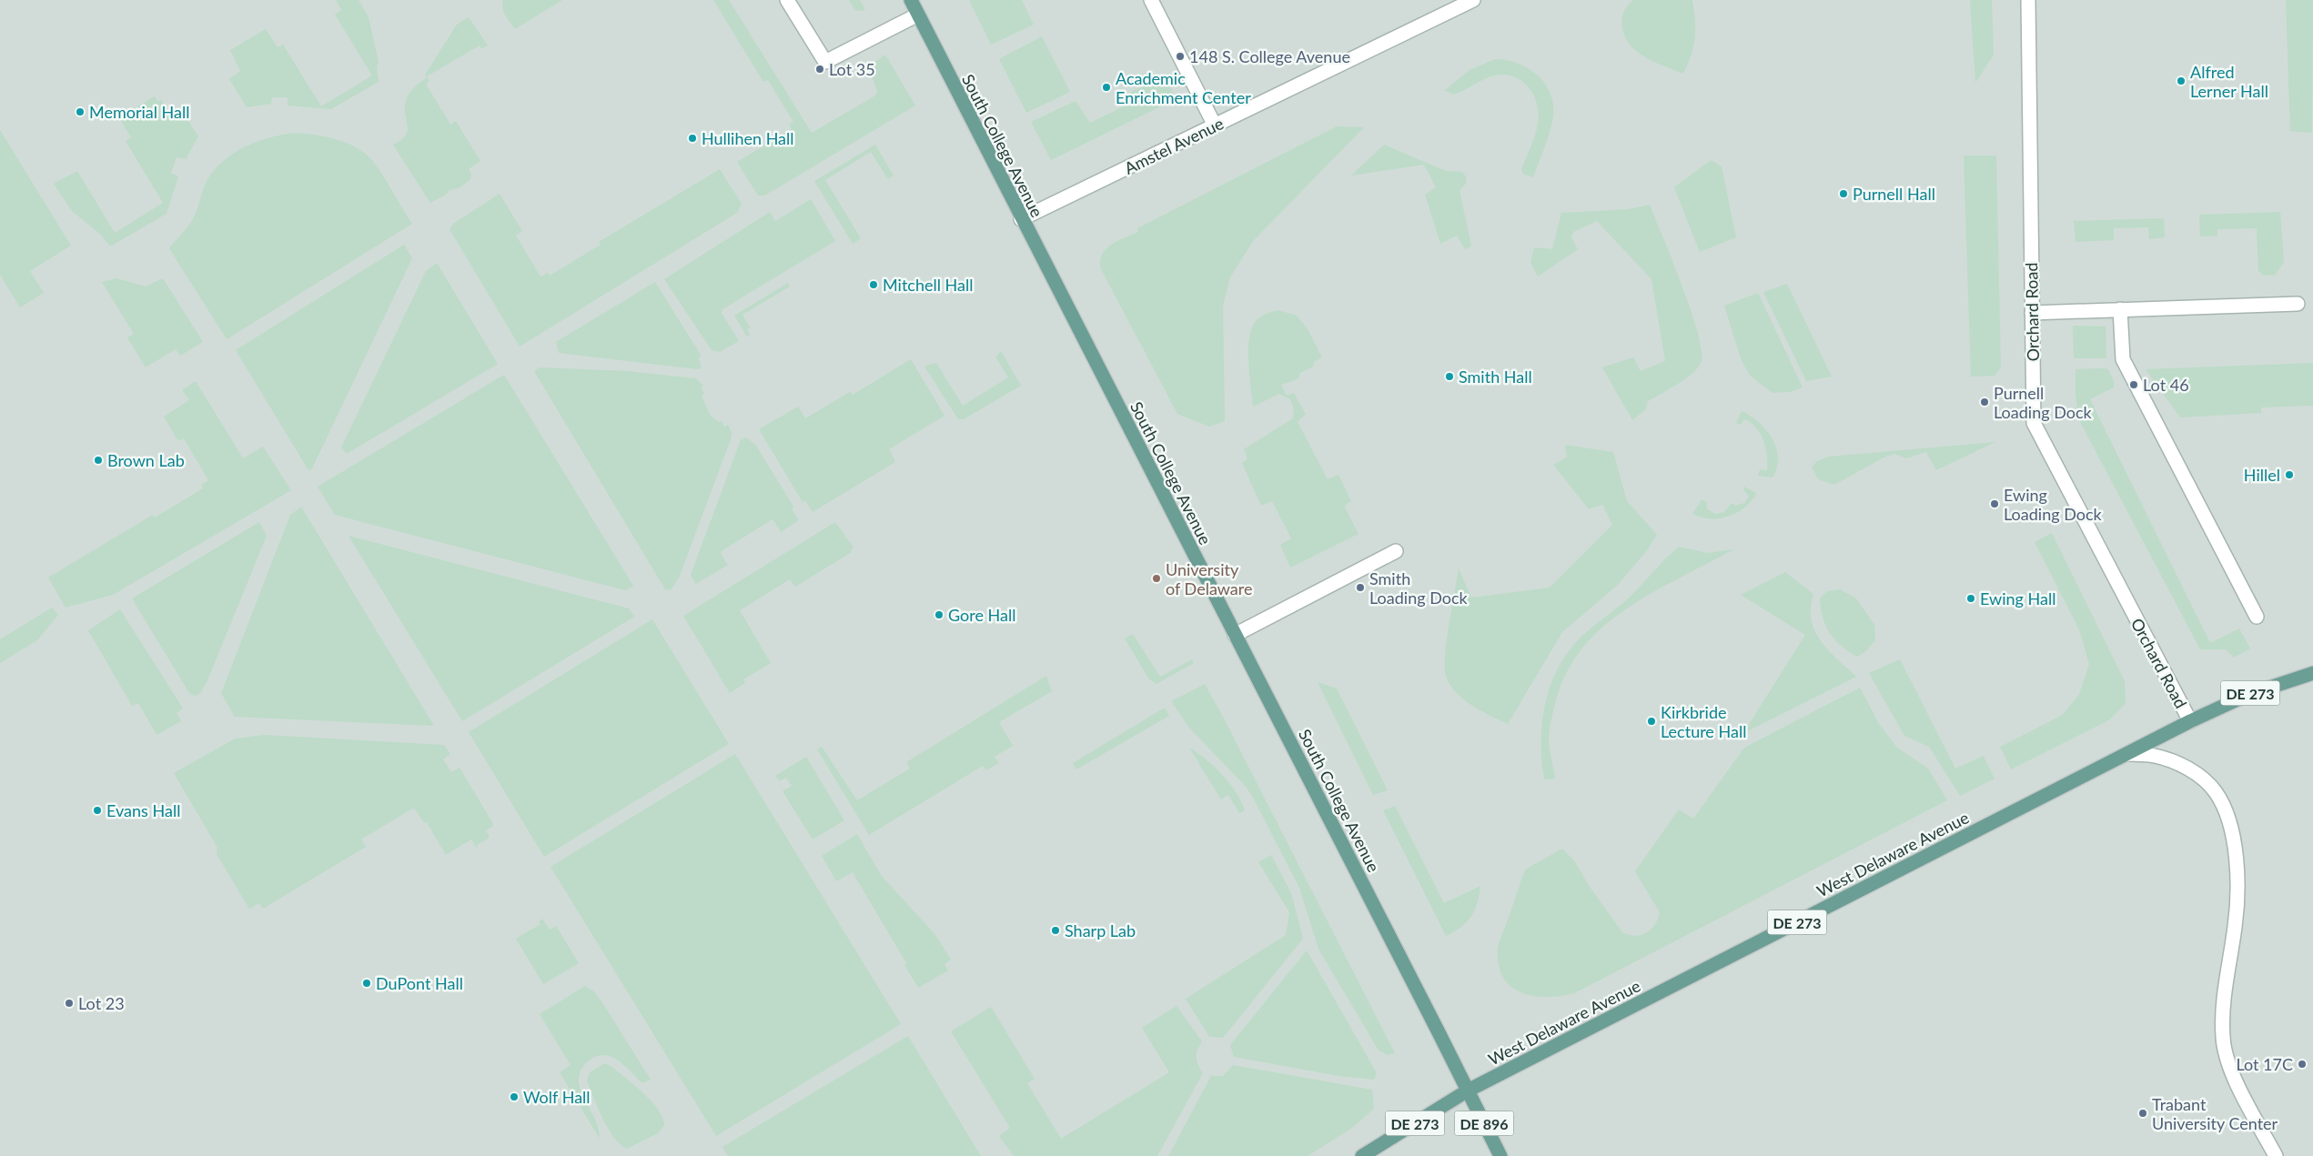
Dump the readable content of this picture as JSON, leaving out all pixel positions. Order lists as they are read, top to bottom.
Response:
{
  "streets": {
    "main road": [
      "South College Avenue",
      "DE 273",
      "West Delaware Avenue",
      "DE 896"
    ],
    "street": ["Amstel Avenue", "Orchard Road"]
  },
  "crossings": [
    ["South College Avenue", "Amstel Avenue"],
    ["South College Avenue", "DE 273"],
    ["South College Avenue", "West Delaware Avenue"],
    ["Orchard Road", "West Delaware Avenue"],
    ["DE 273", "West Delaware Avenue"]
  ],
  "places": [
    "148 S. College Avenue",
    "Lot 35",
    "Alfred Lerner Hall",
    "Academic Enrichment Center",
    "Memorial Hall",
    "Hullihen Hall",
    "Purnell Hall",
    "Mitchell Hall",
    "Smith Hall",
    "Lot 46",
    "Purnell Loading Dock",
    "Brown Lab",
    "Hillel",
    "Ewing Loading Dock",
    "University of Delaware",
    "Smith Loading Dock",
    "Ewing Hall",
    "Gore Hall",
    "Kirkbride Lecture Hall",
    "Evans Hall",
    "Sharp Lab",
    "DuPont Hall",
    "Lot 23",
    "Lot 17C",
    "Wolf Hall",
    "Trabant University Center"
  ]
}
